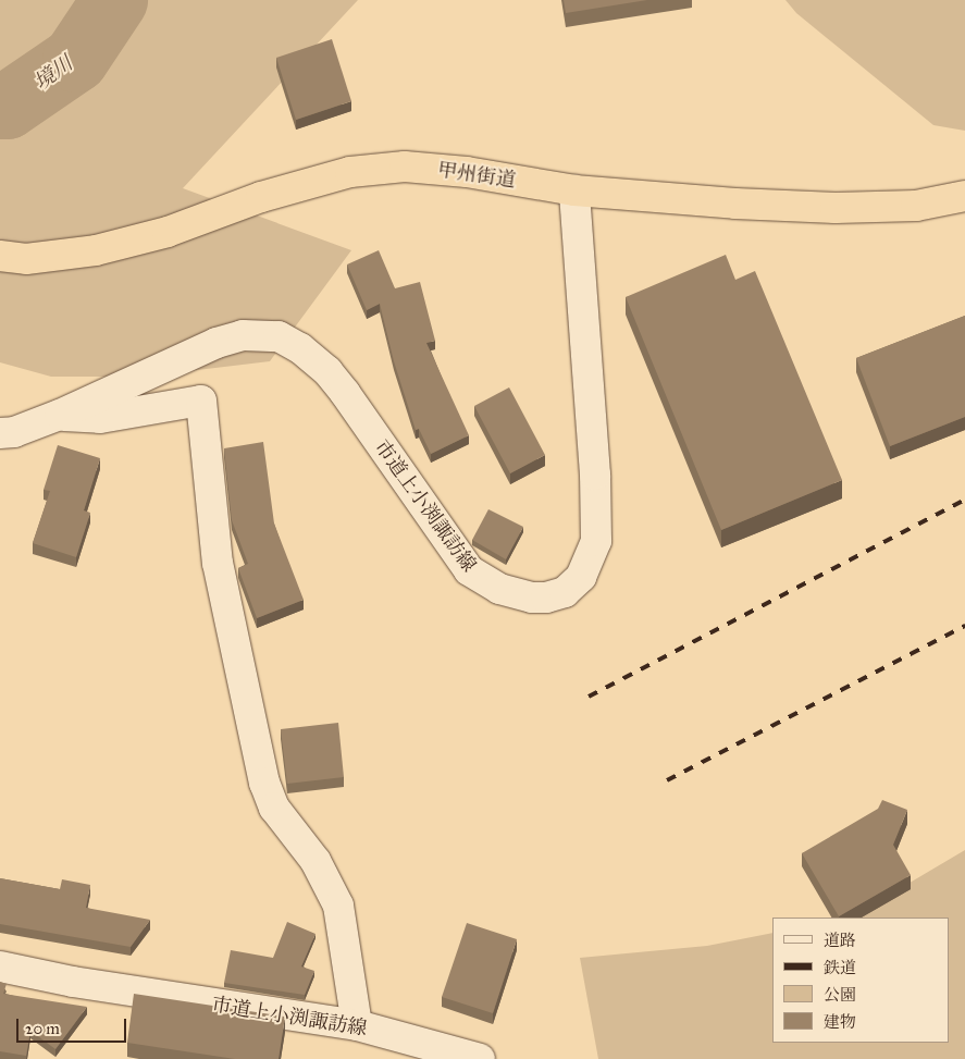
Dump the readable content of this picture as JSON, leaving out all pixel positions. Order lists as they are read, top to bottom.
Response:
{
  "streets": {
    "highway": ["甲州街道"],
    "street": ["市道上小渕諏訪線"]
  },
  "crossings": [
    ["甲州街道", "市道上小渕諏訪線"]
  ],
  "water": ["境川"],
  "legend": [
    "道路",
    "鉄道",
    "公園",
    "建物"
  ],
  "scale_bar": "20 m"
}
